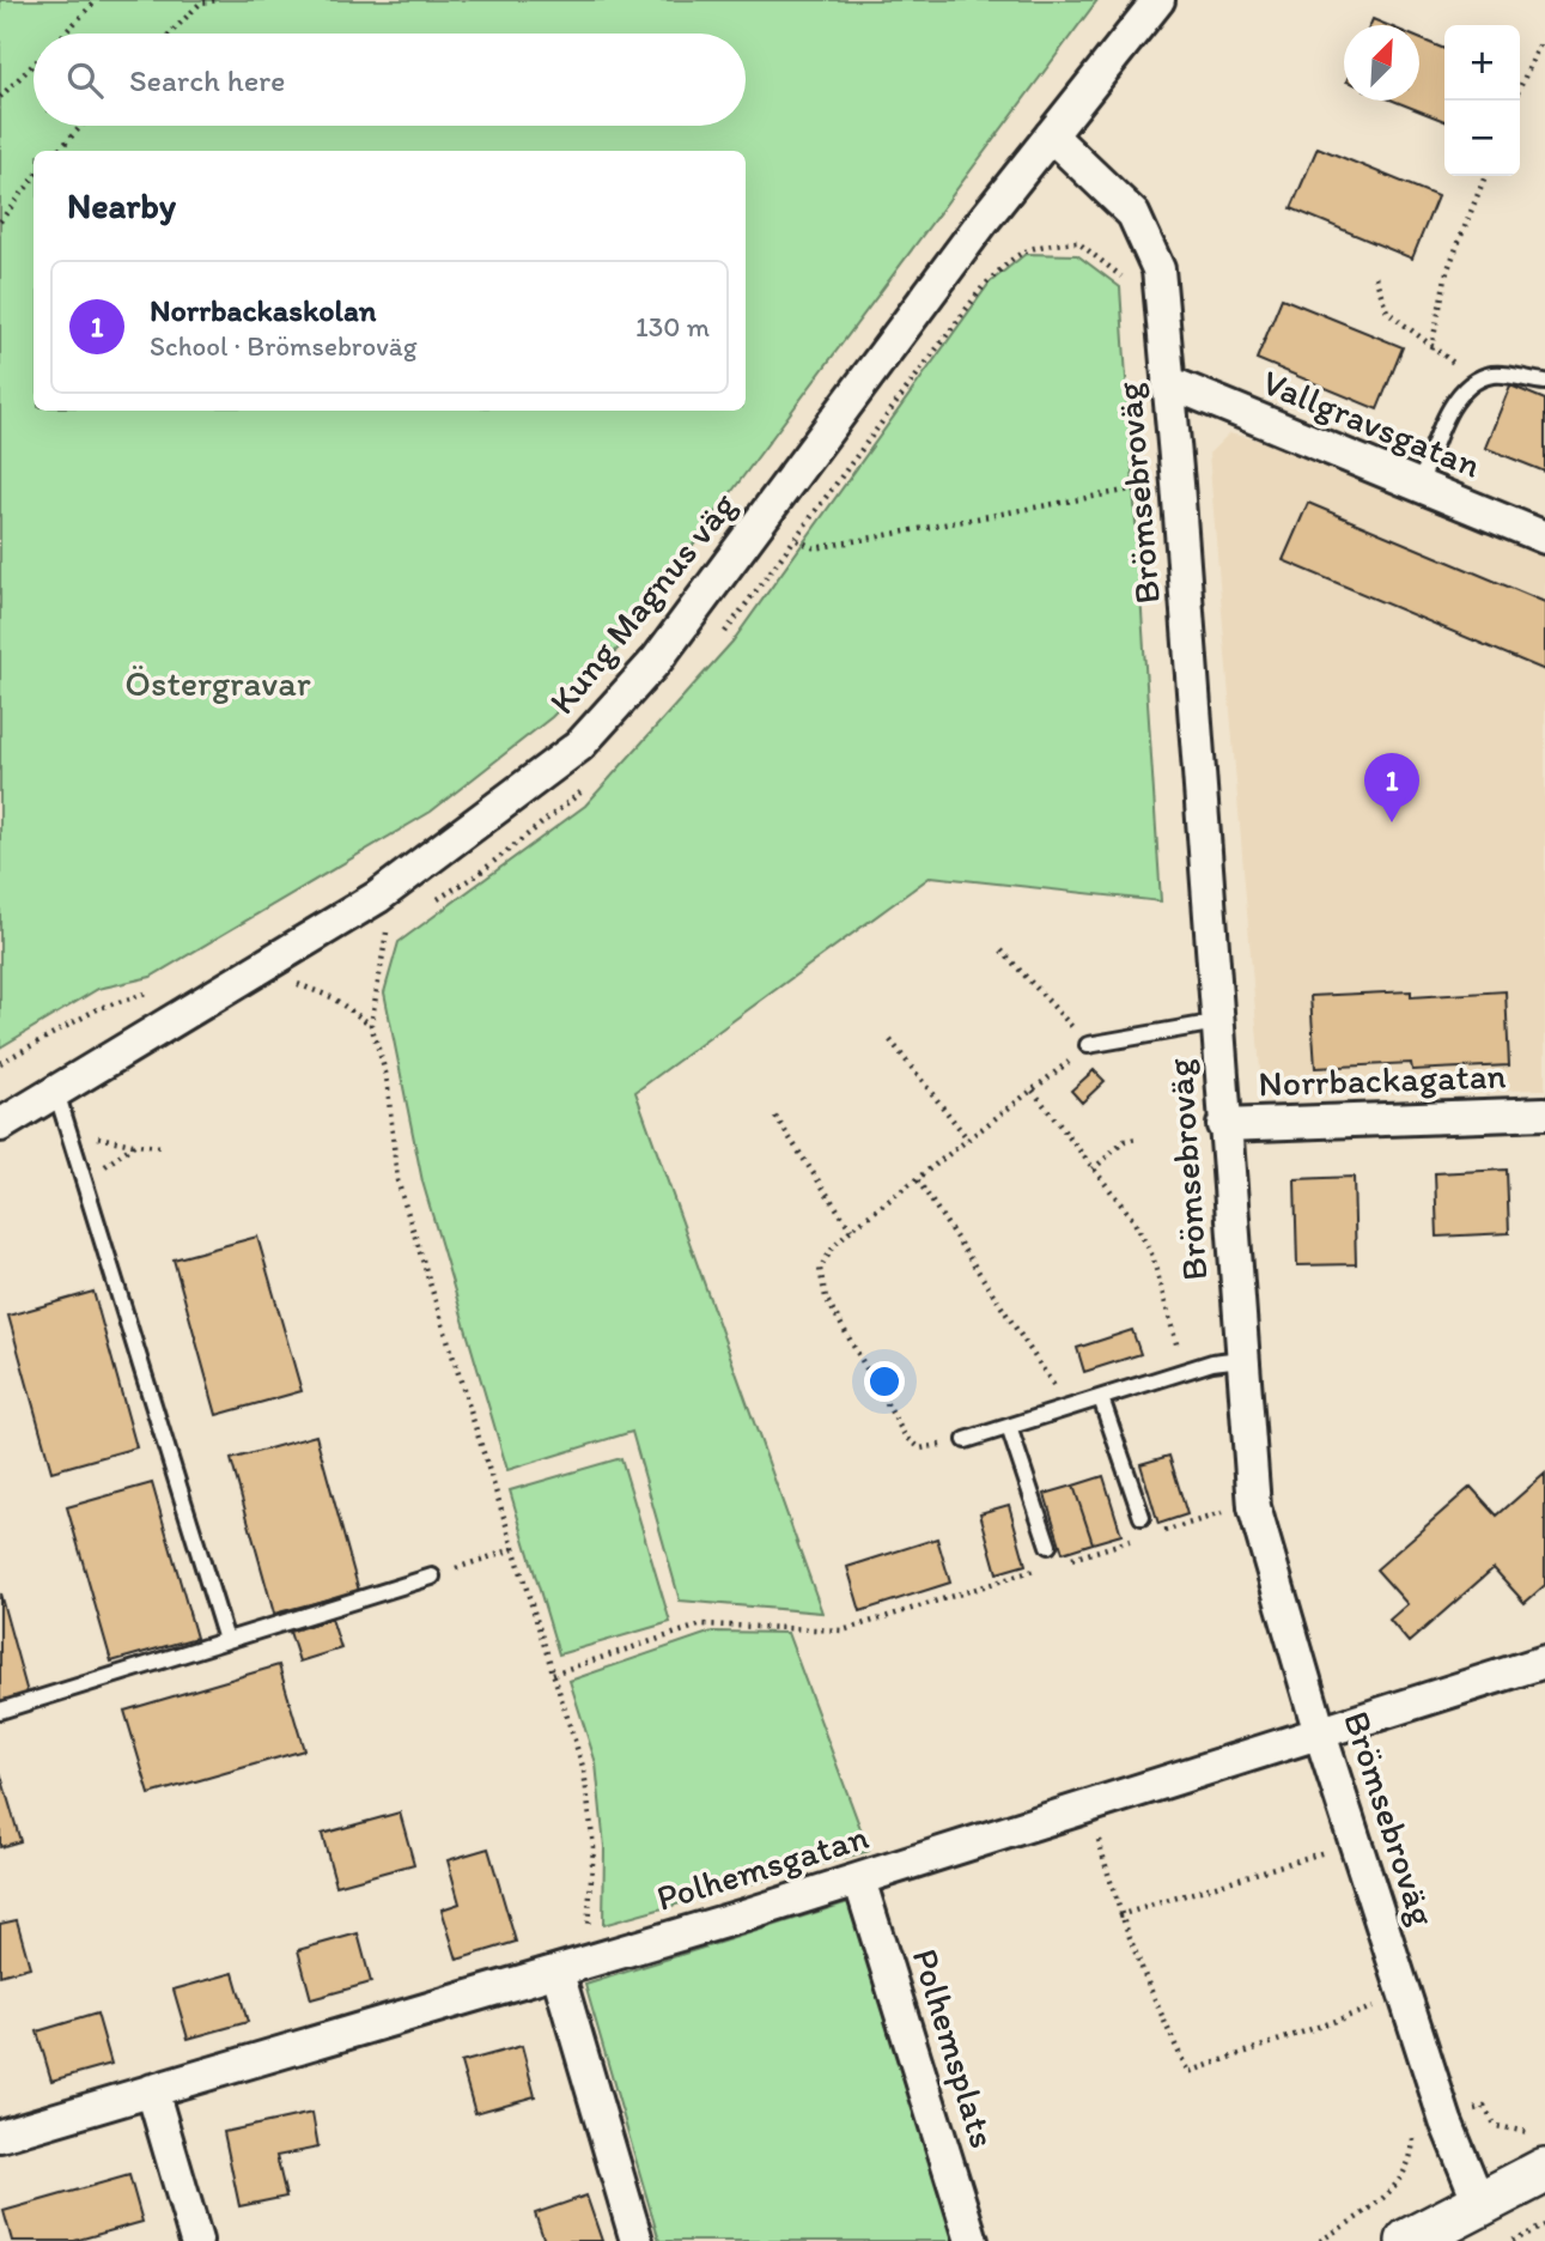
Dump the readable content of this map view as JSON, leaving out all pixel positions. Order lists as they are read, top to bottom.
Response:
{
  "streets": {
    "street": [
      "Vallgravsgatan",
      "Brömsebroväg",
      "Kung Magnus väg",
      "Norrbackagatan",
      "Polhemsgatan",
      "Polhemsplats"
    ]
  },
  "crossings": [
    ["Vallgravsgatan", "Brömsebroväg"],
    ["Brömsebroväg", "Kung Magnus väg"],
    ["Brömsebroväg", "Norrbackagatan"],
    ["Brömsebroväg", "Polhemsgatan"],
    ["Polhemsgatan", "Polhemsplats"]
  ],
  "parks": ["Östergravar"],
  "north": "top right",
  "page": {
    "map_buttons": ["+", "−"],
    "search": "Search here",
    "heading": "Nearby",
    "list": [
      {
        "mark": "1",
        "name": "Norrbackaskolan",
        "note": "School · Brömsebroväg",
        "value": "130 m"
      }
    ],
    "pins": "1"
  }
}
